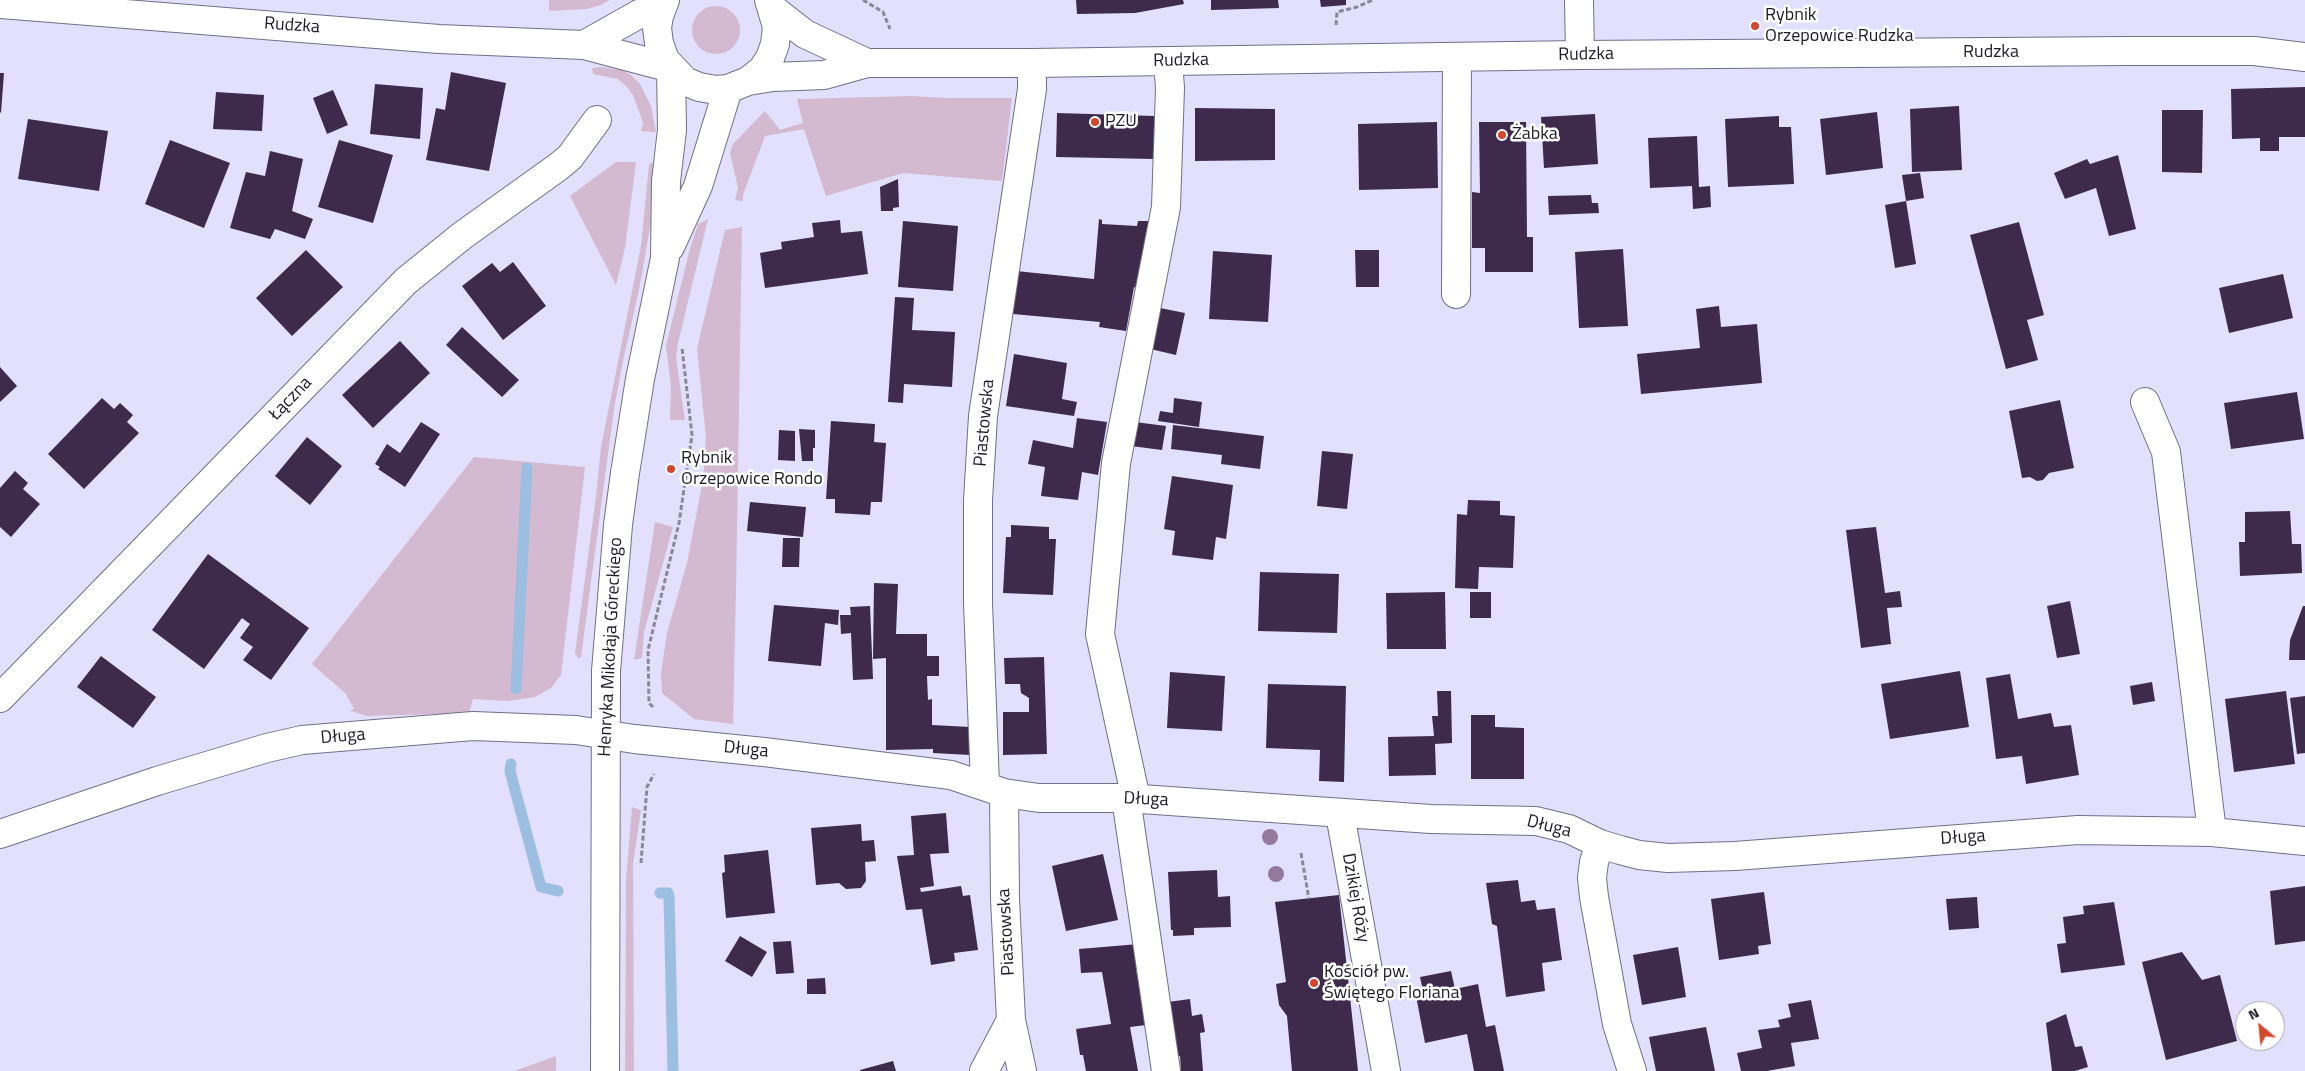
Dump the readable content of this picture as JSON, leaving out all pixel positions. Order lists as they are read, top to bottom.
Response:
{
  "streets": {
    "street": [
      "Rudzka",
      "Łączna",
      "Piastowska",
      "Henryka Mikołaja Góreckiego",
      "Długa",
      "Dzikiej Róży"
    ]
  },
  "crossings": [
    ["Rudzka", "Piastowska"],
    ["Rudzka", "Henryka Mikołaja Góreckiego"],
    ["Piastowska", "Długa"],
    ["Henryka Mikołaja Góreckiego", "Długa"],
    ["Długa", "Dzikiej Róży"]
  ],
  "places": [
    "Rybnik Orzepowice Rudzka",
    "PZU",
    "Żabka",
    "Rybnik Orzepowice Rondo",
    "Kościół pw. Świętego Floriana"
  ],
  "north": "top left"
}
